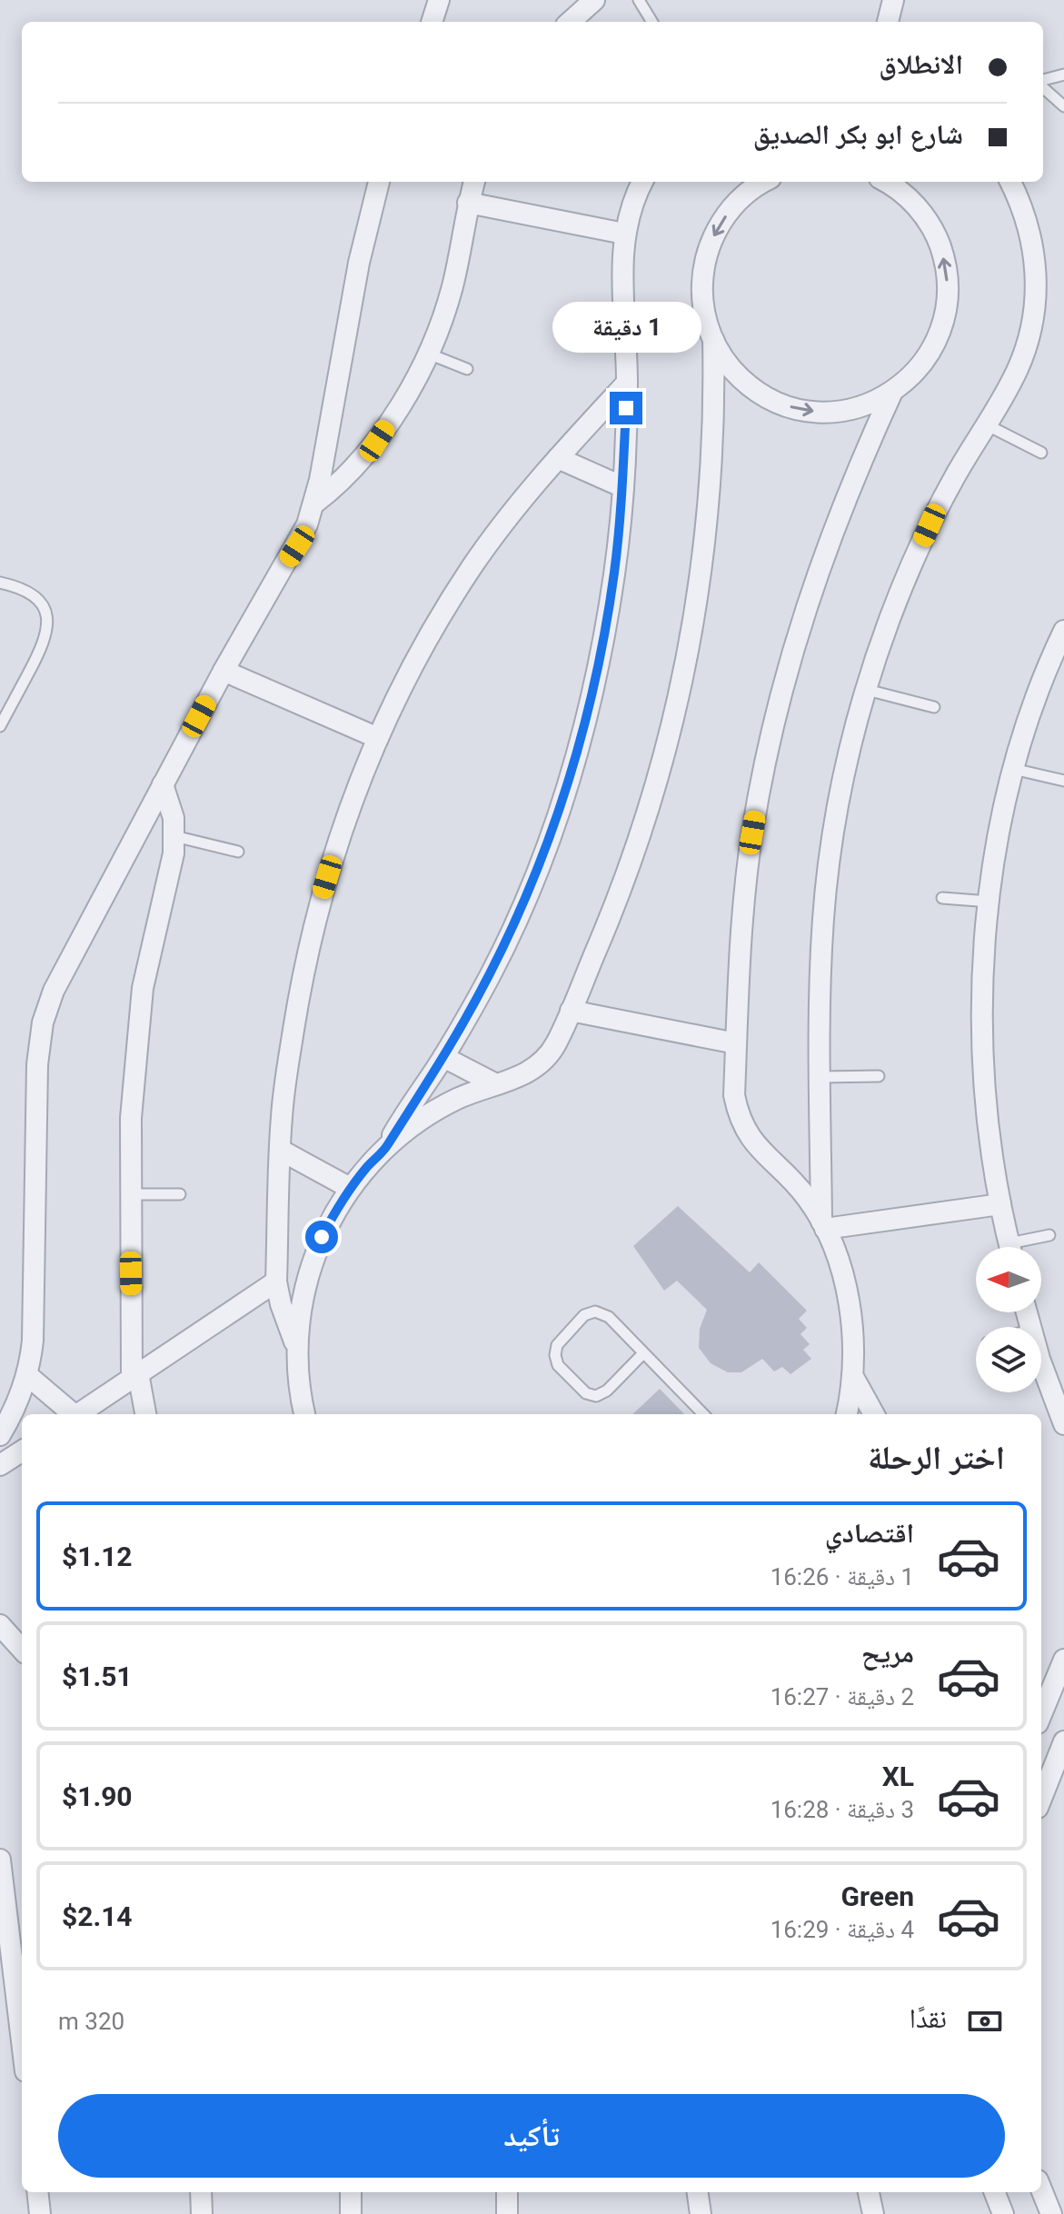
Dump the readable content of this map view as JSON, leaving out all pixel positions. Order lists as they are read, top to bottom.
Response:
{
  "north": "left",
  "page": {
    "banner": ["الانطلاق", "شارع ابو بكر الصديق"],
    "bubble": "1 دقيقة",
    "heading": "اختر الرحلة",
    "list": [
      {
        "name": "اقتصادي",
        "note": "1 دقيقة · 16:26",
        "value": "$1.12"
      },
      {
        "name": "مريح",
        "note": "2 دقيقة · 16:27",
        "value": "$1.51"
      },
      {
        "name": "XL",
        "note": "3 دقيقة · 16:28",
        "value": "$1.90"
      },
      {
        "name": "Green",
        "note": "4 دقيقة · 16:29",
        "value": "$2.14"
      }
    ],
    "pay": ["نقدًا", "320 m"],
    "buttons": "تأكيد"
  }
}
